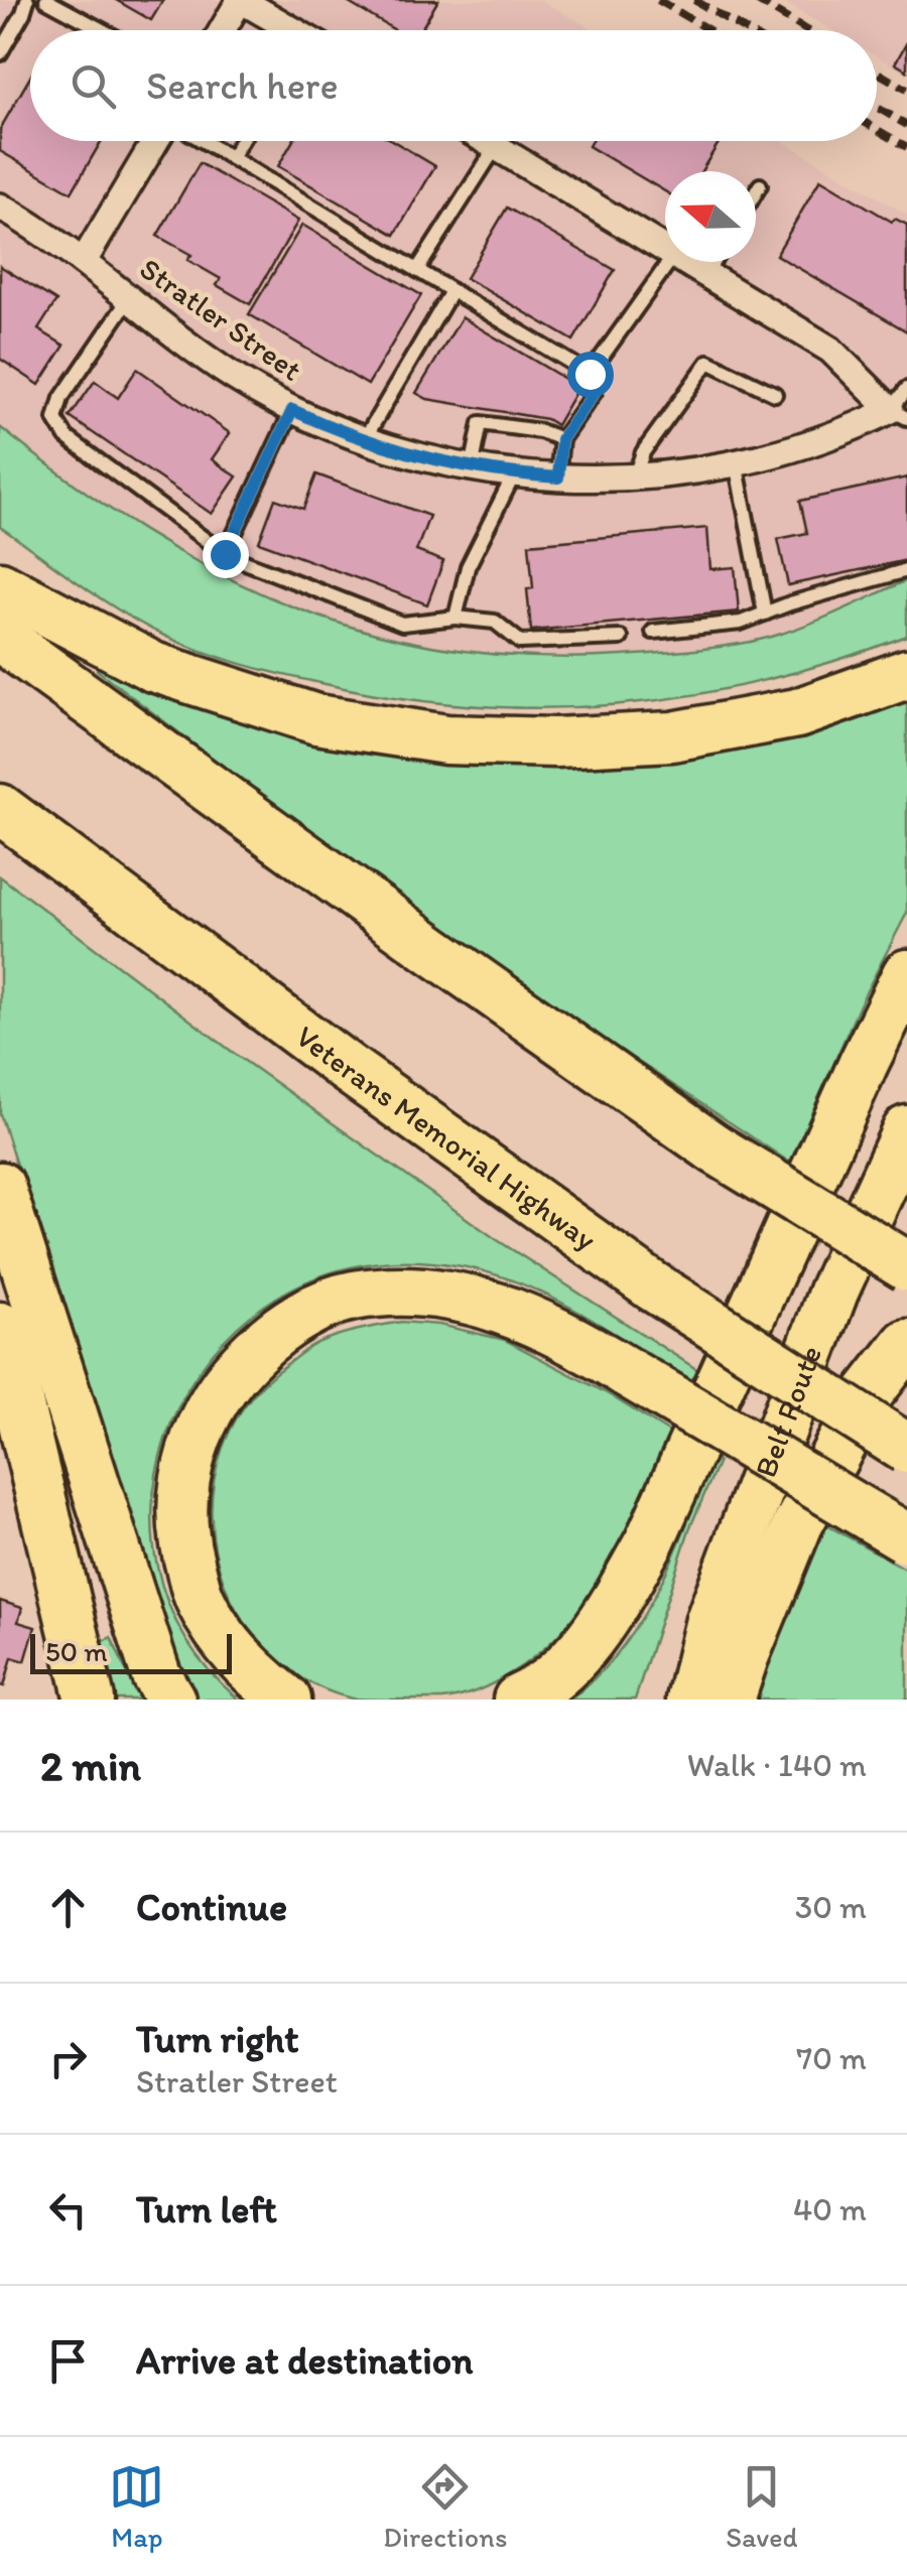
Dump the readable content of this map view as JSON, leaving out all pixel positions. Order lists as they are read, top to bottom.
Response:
{
  "streets": {
    "highway": ["Veterans Memorial Highway", "Belt Route"],
    "street": ["Stratler Street"]
  },
  "scale_bar": "50 m",
  "north": "left",
  "page": {
    "search": "Search here",
    "scale": "50 m",
    "heading": ["2 min", "Walk · 140 m"],
    "list": [
      ["Continue", "30 m"],
      ["Turn right", "Stratler Street", "70 m"],
      ["Turn left", "40 m"],
      "Arrive at destination"
    ],
    "nav": ["Map", "Directions", "Saved"]
  }
}
